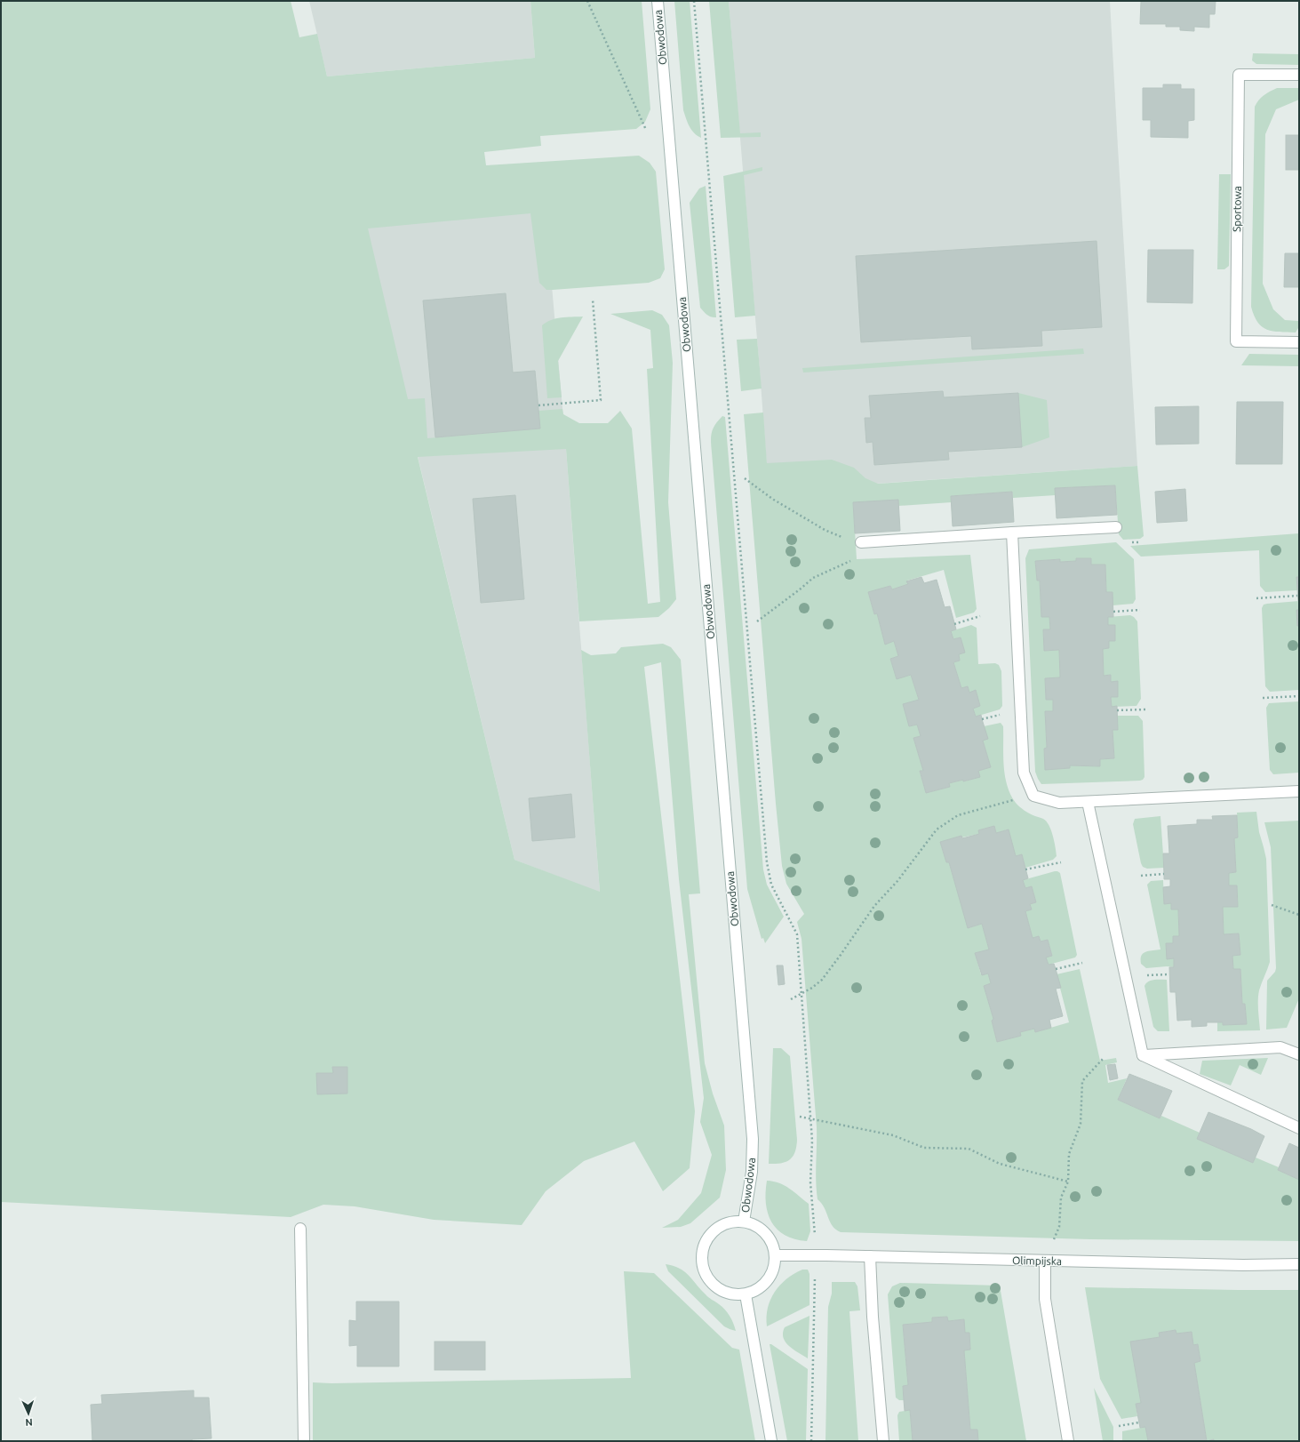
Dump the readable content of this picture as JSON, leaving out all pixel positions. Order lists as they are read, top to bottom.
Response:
{
  "streets": {
    "main road": ["Obwodowa", "Sportowa", "Olimpijska"]
  },
  "crossings": [
    ["Obwodowa", "Olimpijska"]
  ],
  "north": "bottom"
}
